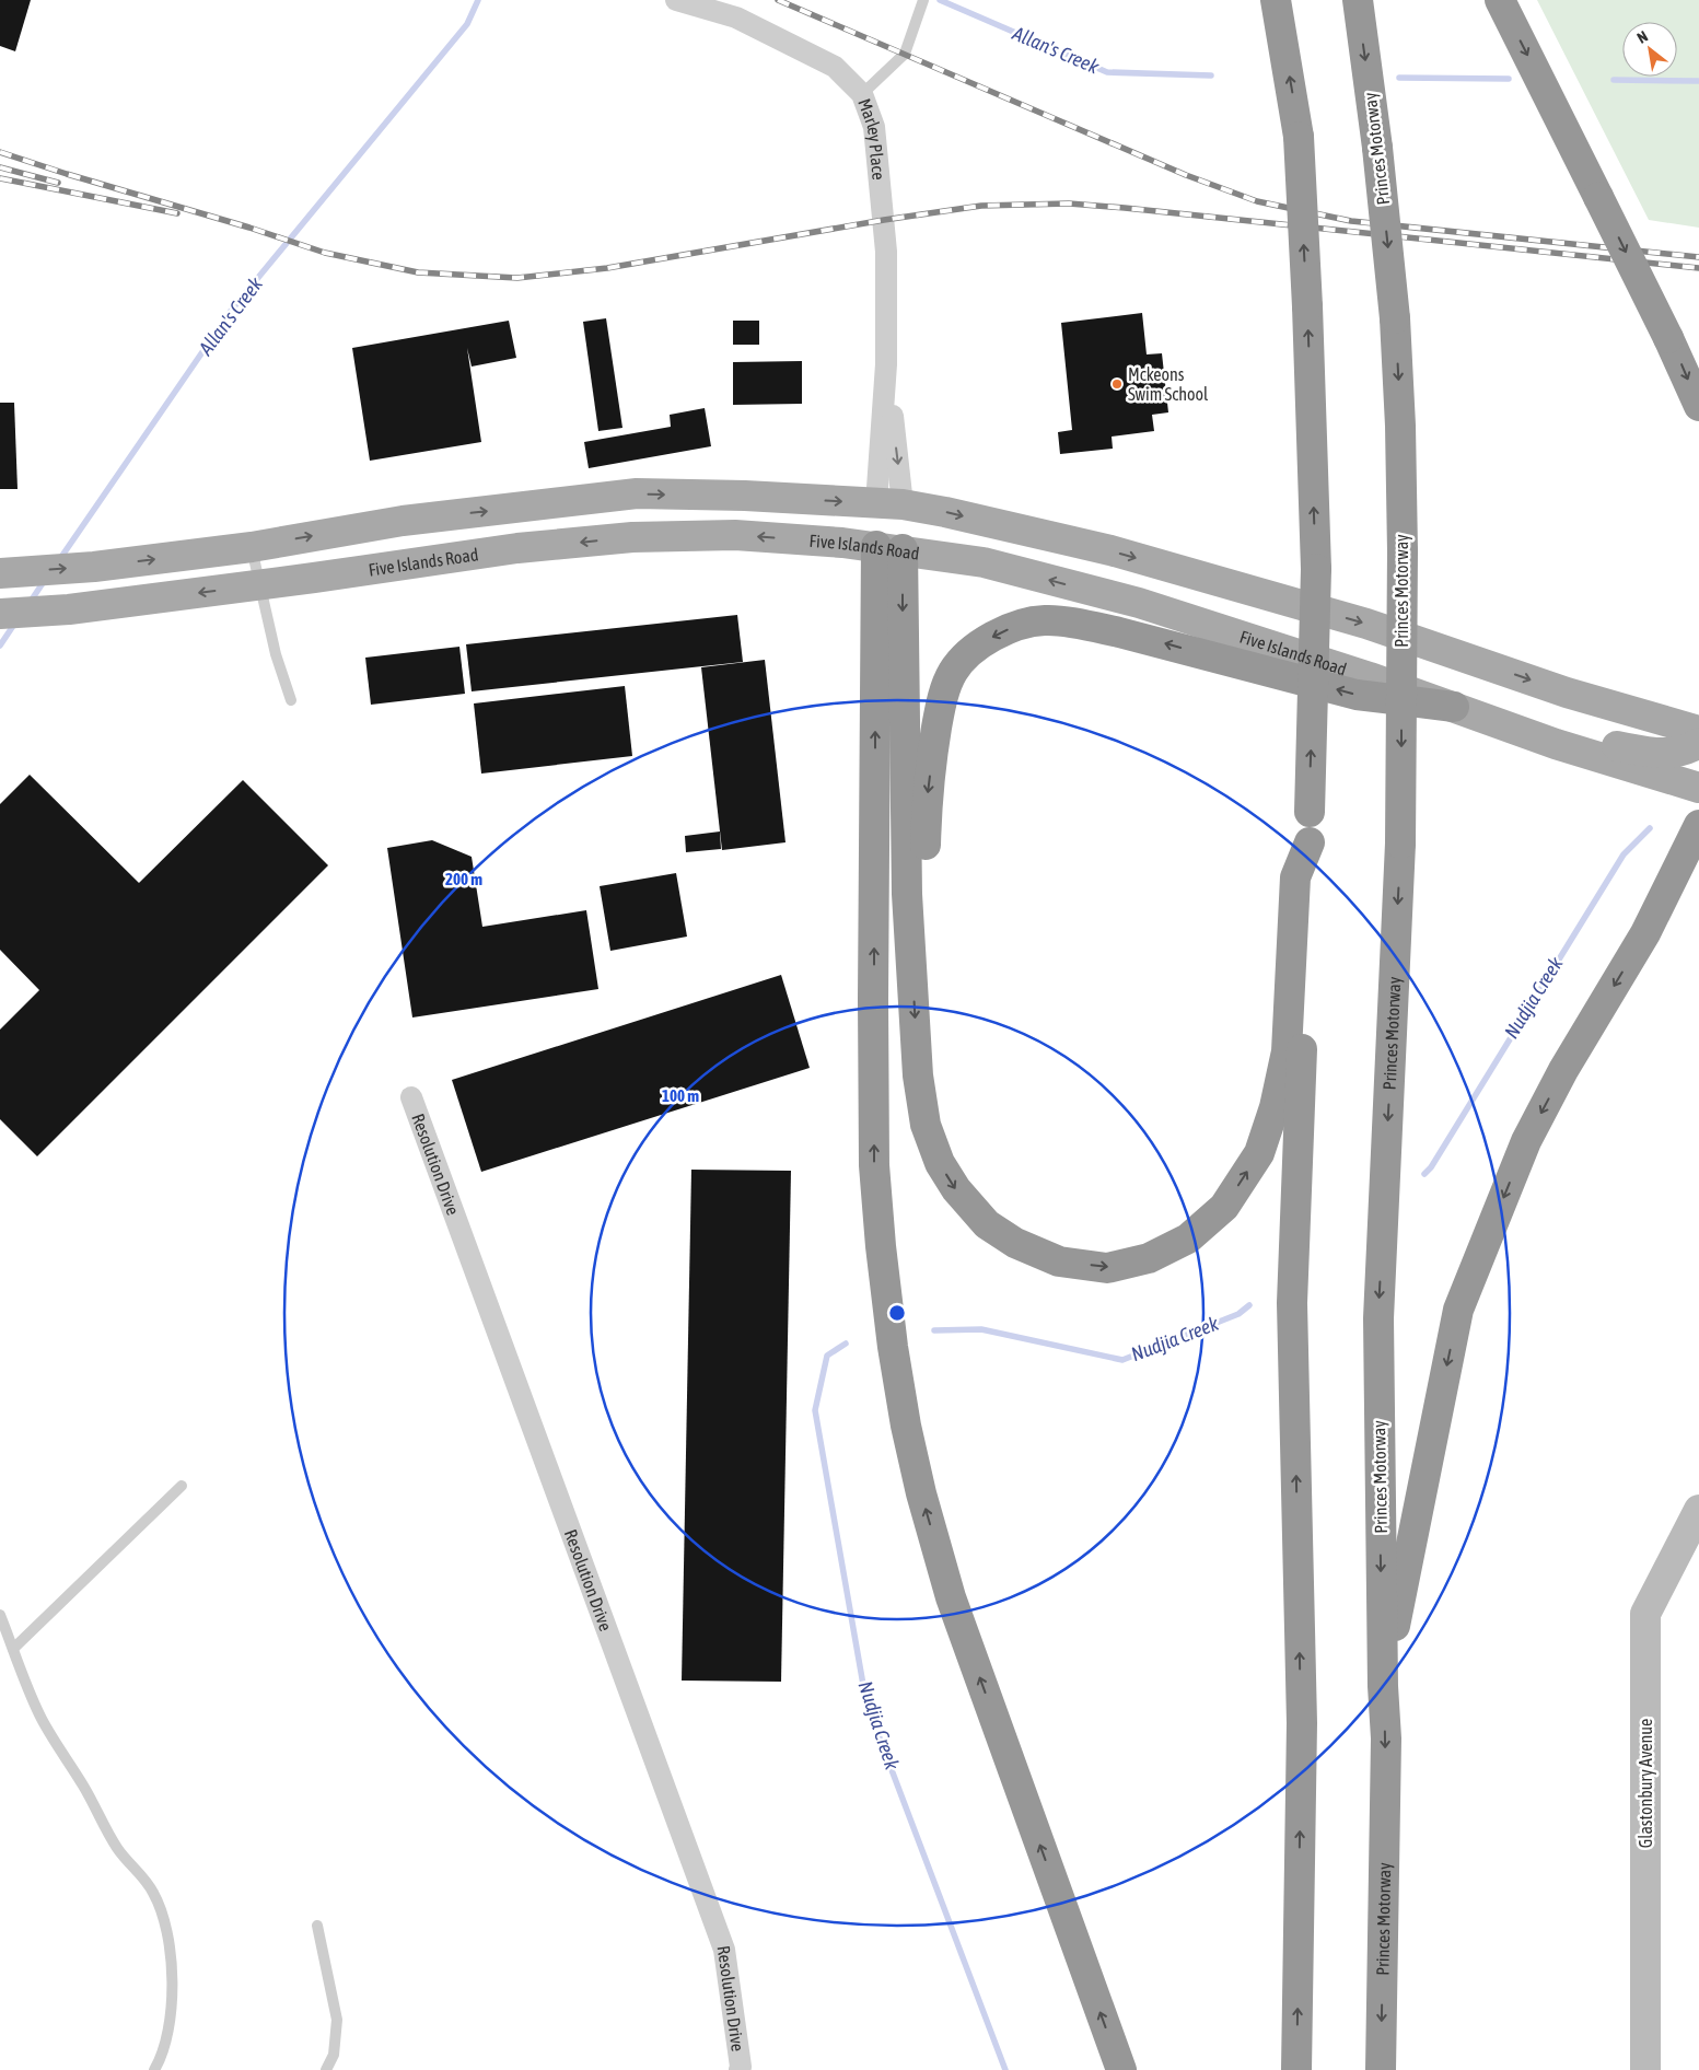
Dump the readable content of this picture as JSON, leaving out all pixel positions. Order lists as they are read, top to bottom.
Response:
{
  "streets": {
    "highway": ["Princes Motorway"],
    "main road": ["Five Islands Road", "Glastonbury Avenue"],
    "street": ["Marley Place", "Resolution Drive"]
  },
  "water": ["Allan's Creek", "Nudjia Creek"],
  "places": ["Mckeons Swim School"],
  "north": "top left",
  "rings": ["200 m", "100 m"]
}
